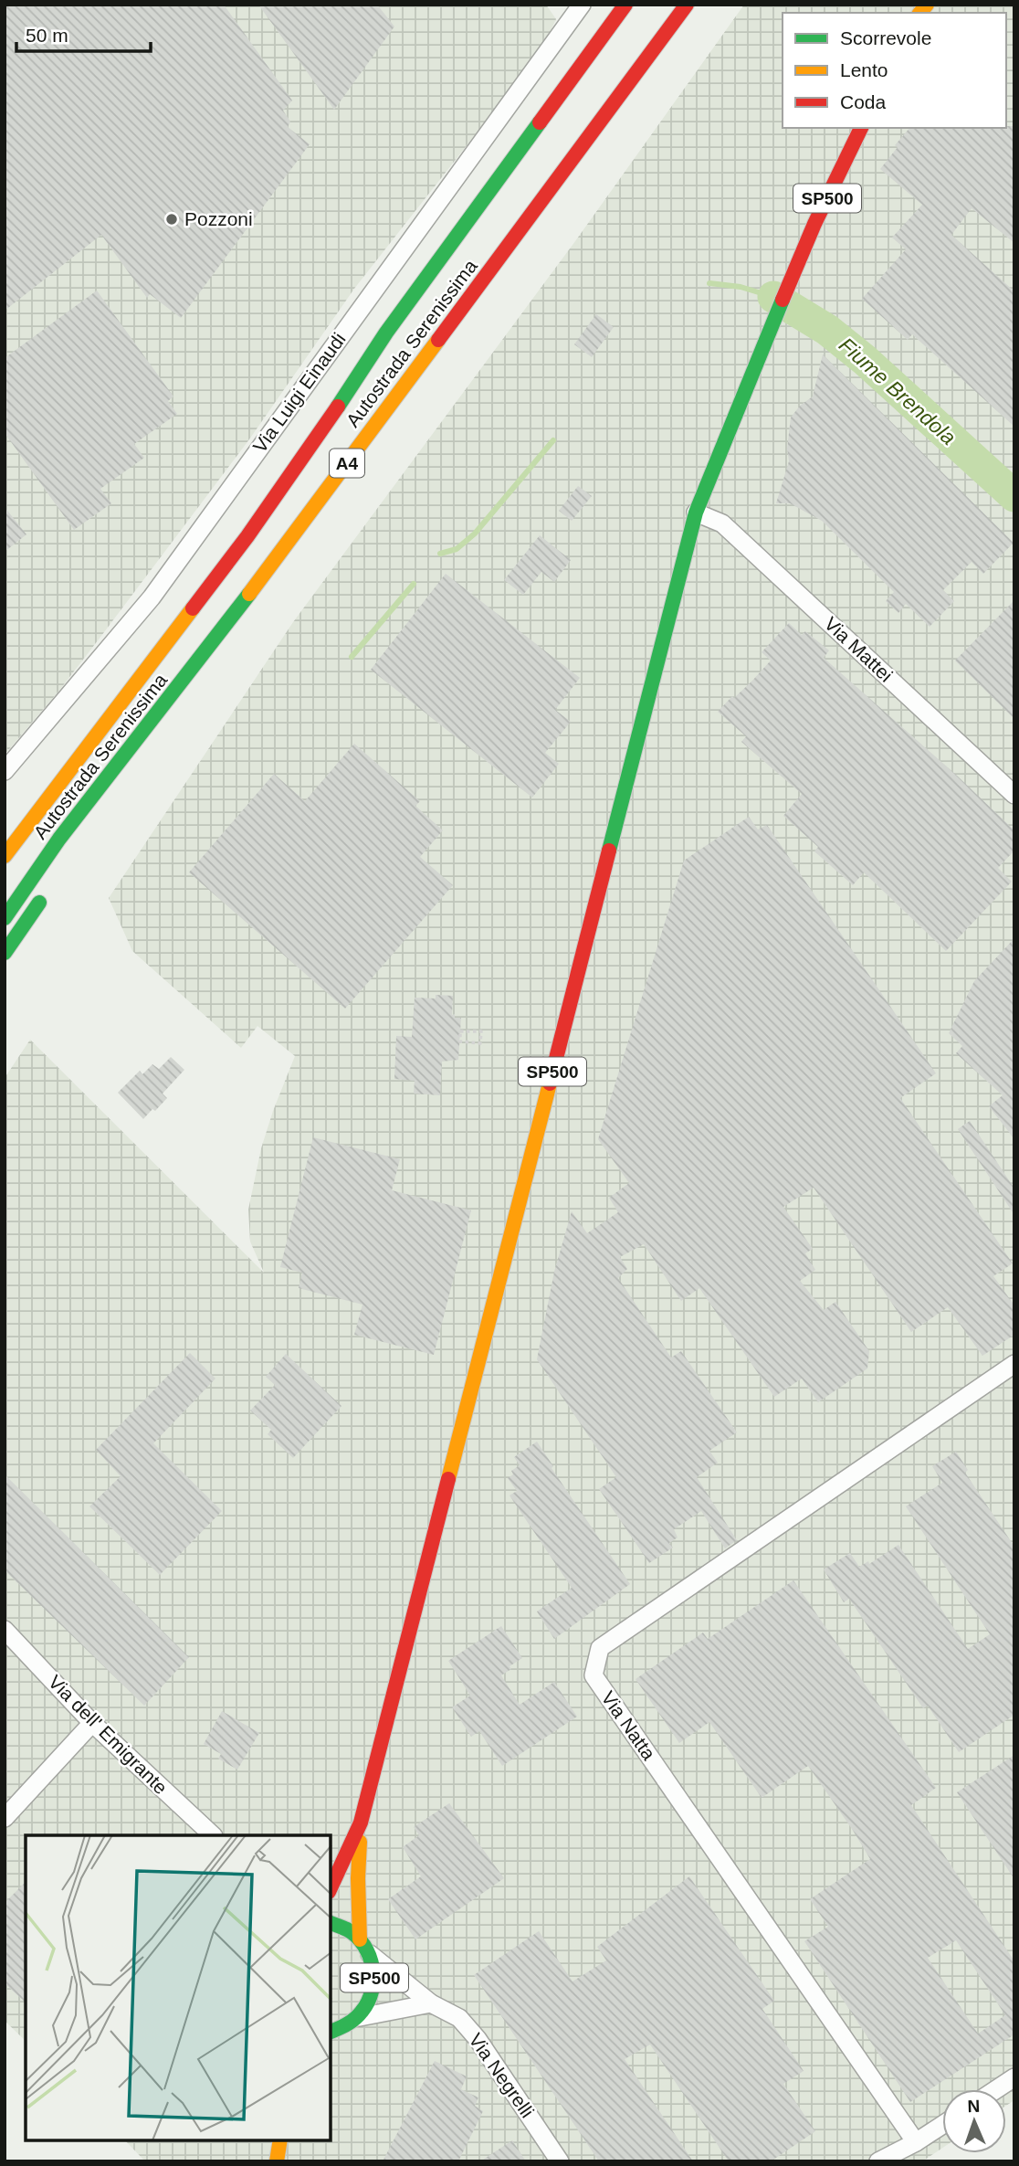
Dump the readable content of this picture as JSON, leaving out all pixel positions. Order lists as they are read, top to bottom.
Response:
{
  "streets": {
    "main road": ["SP500", "Autostrada Serenissima", "A4"],
    "street": [
      "Via Luigi Einaudi",
      "Via Mattei",
      "Via Natta",
      "Via dell' Emigrante",
      "Via Negrelli"
    ]
  },
  "crossings": [
    ["SP500", "Via Mattei"],
    ["SP500", "Via Negrelli"]
  ],
  "water": ["Fiume Brendola"],
  "places": ["Pozzoni"],
  "legend": ["Scorrevole", "Lento", "Coda"],
  "scale_bar": "50 m",
  "north": "top"
}
